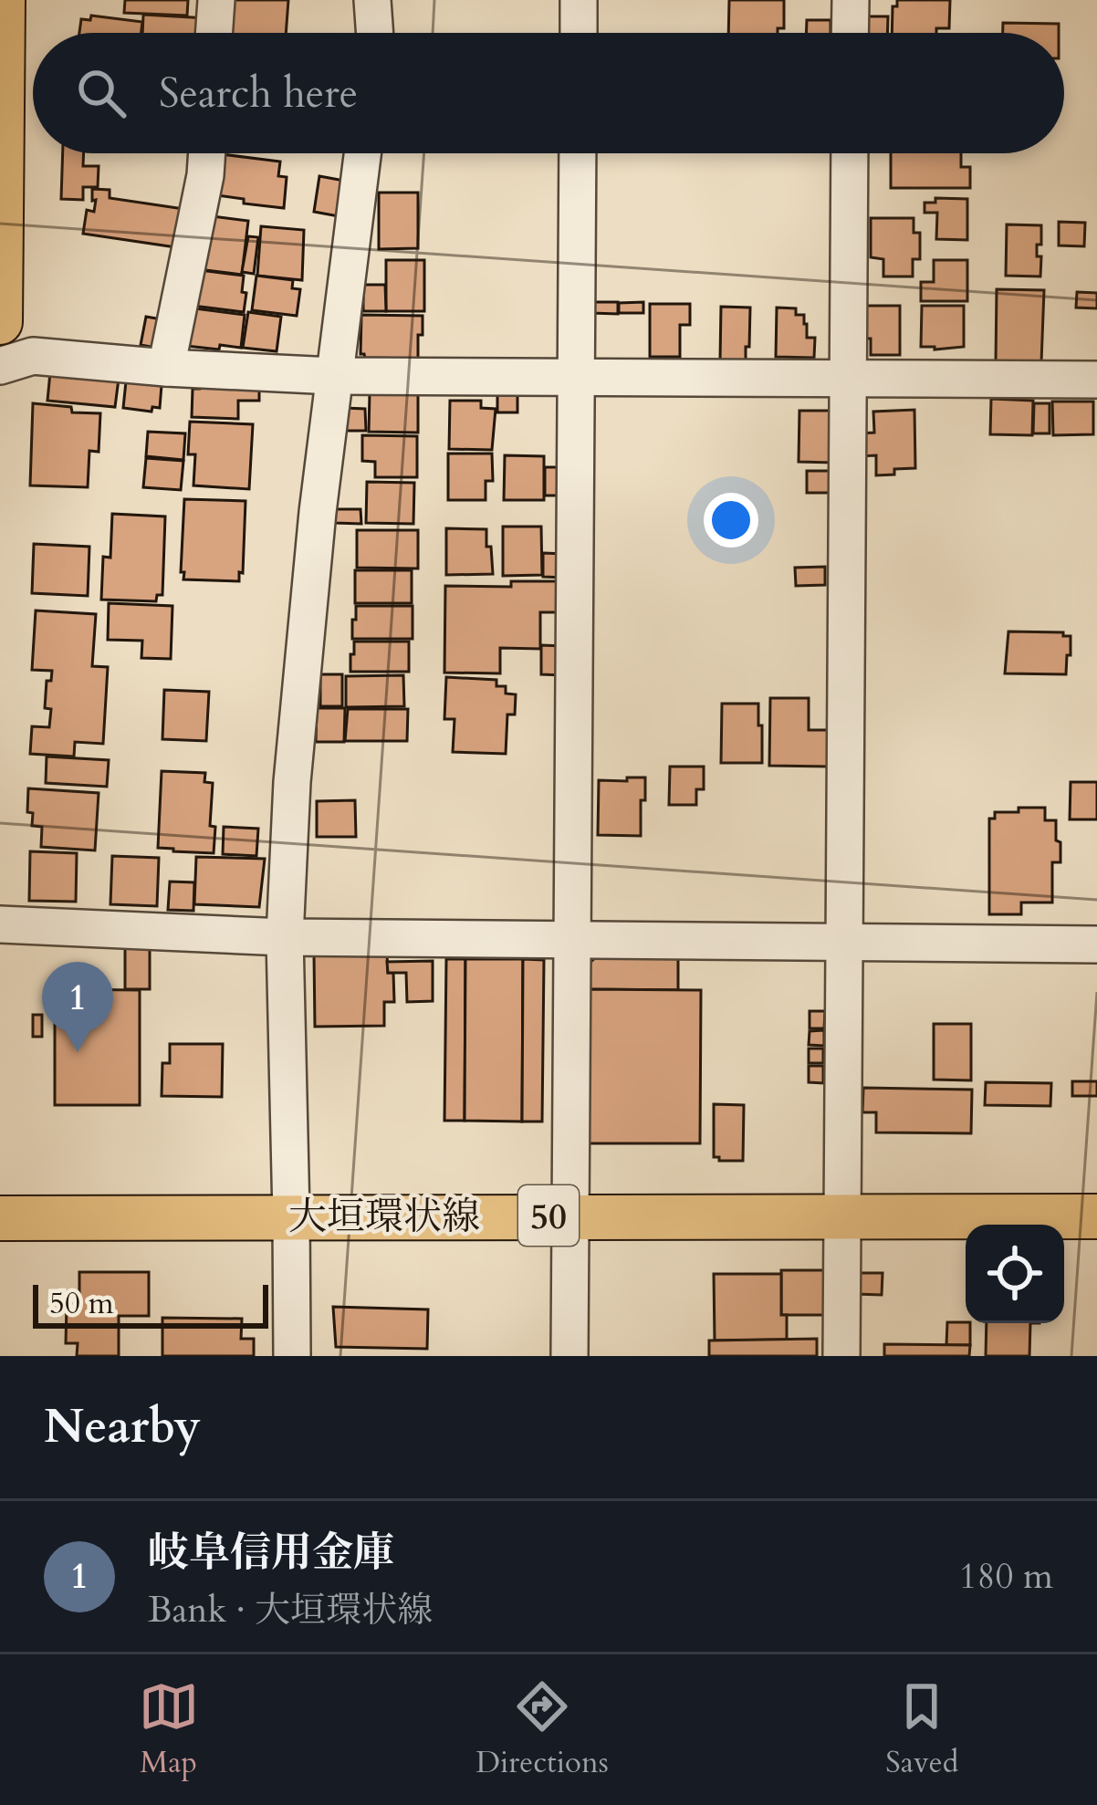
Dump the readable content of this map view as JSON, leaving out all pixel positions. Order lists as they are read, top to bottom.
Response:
{
  "streets": {
    "main road": ["大垣環状線", "50"]
  },
  "scale_bar": "50 m",
  "page": {
    "search": "Search here",
    "pins": "1",
    "scale": "50 m",
    "heading": "Nearby",
    "list": [
      {
        "mark": "1",
        "name": "岐阜信用金庫",
        "note": "Bank · 大垣環状線",
        "value": "180 m"
      }
    ],
    "nav": ["Map", "Directions", "Saved"]
  }
}
